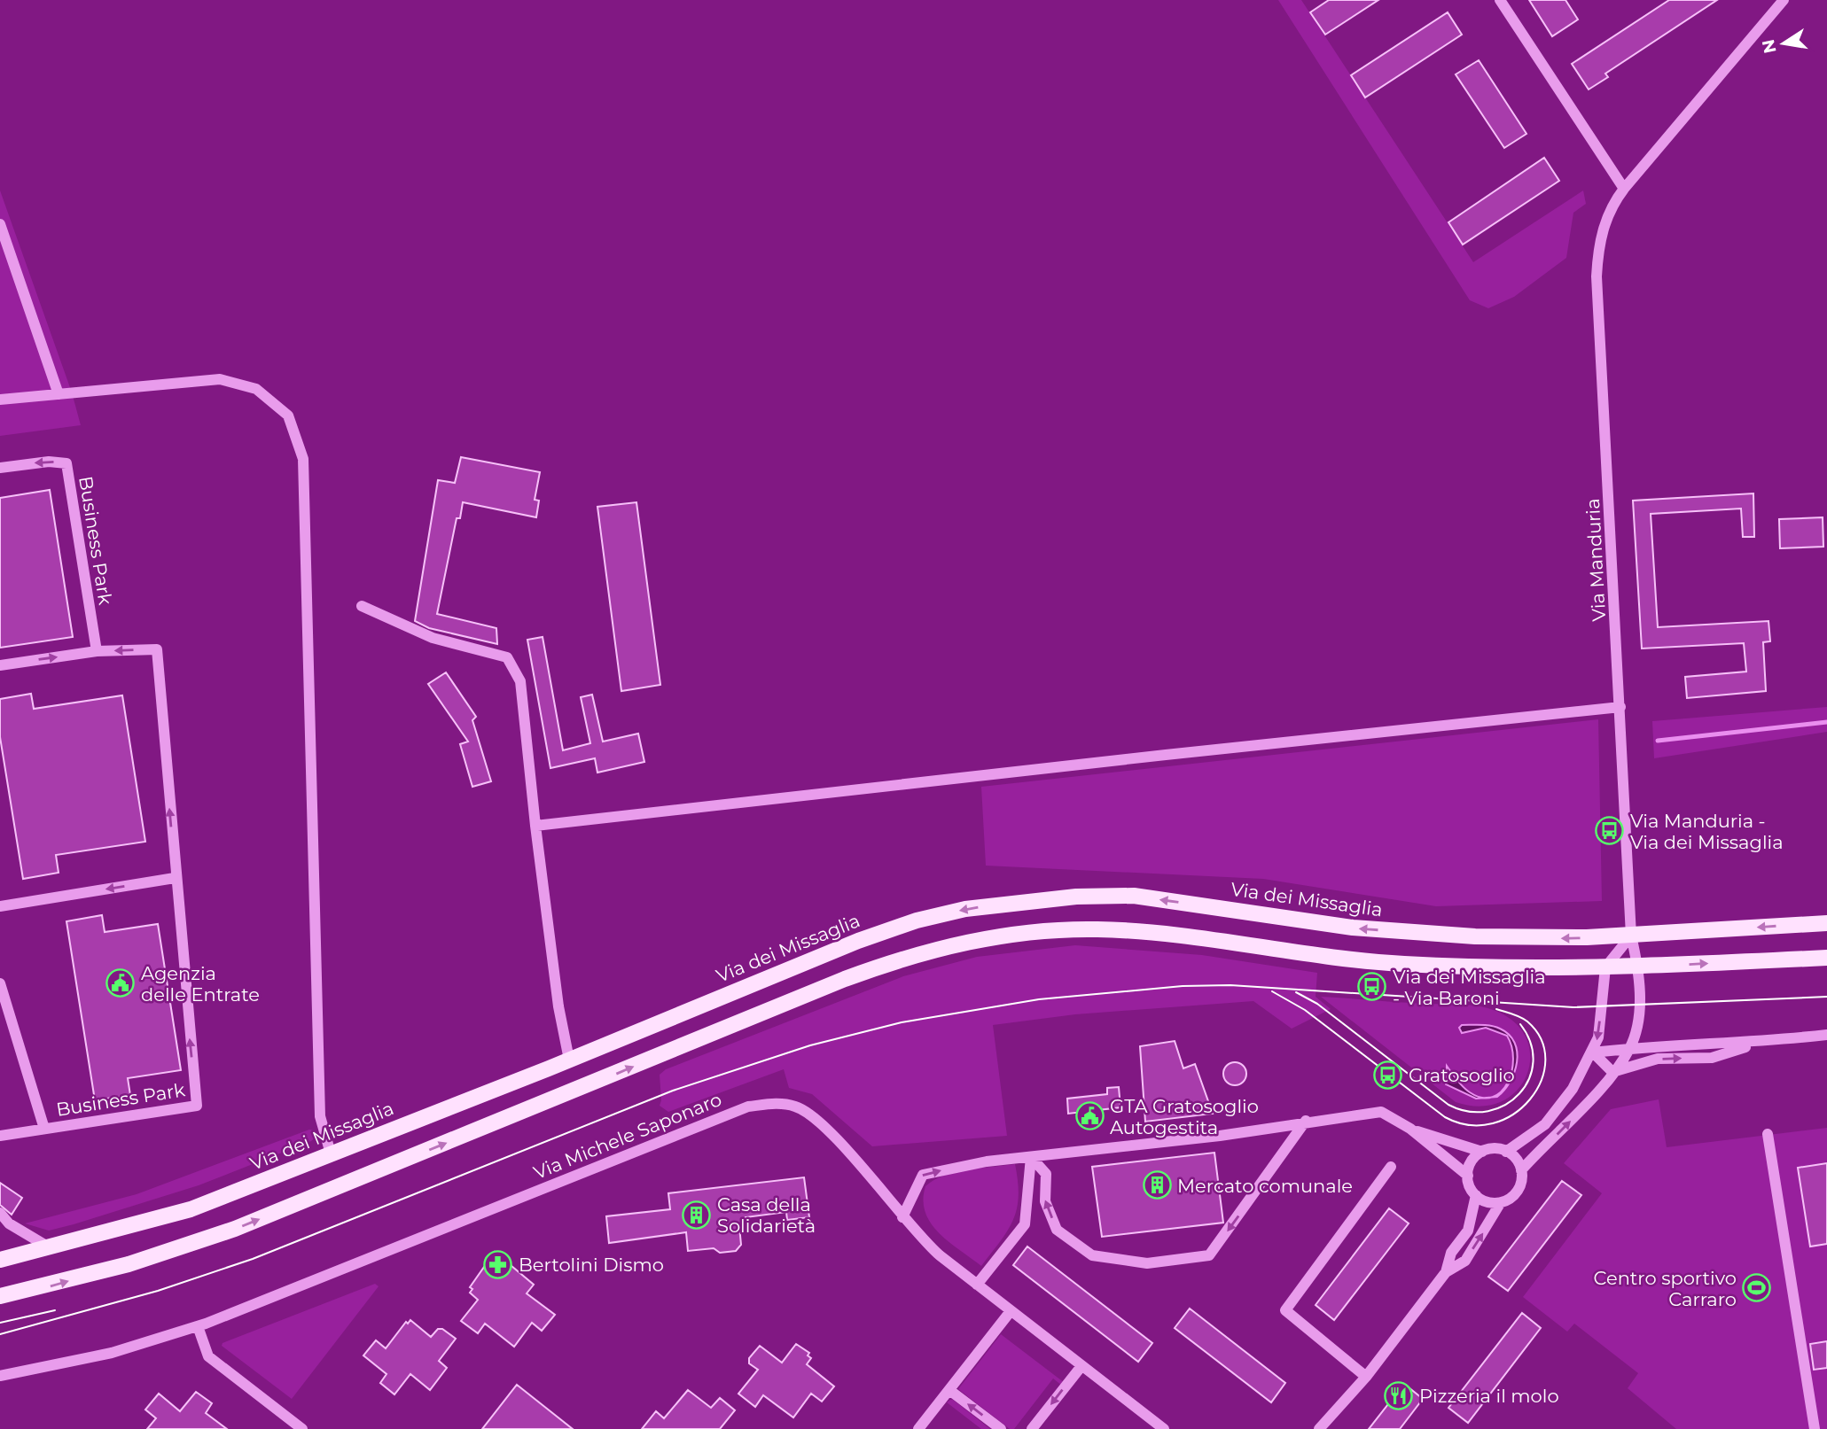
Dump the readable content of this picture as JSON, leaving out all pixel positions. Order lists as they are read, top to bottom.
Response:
{
  "streets": {
    "main road": ["Via dei Missaglia"],
    "street": ["Business Park", "Via Manduria", "Via Michele Saponaro"]
  },
  "crossings": [
    ["Via Manduria", "Via dei Missaglia"]
  ],
  "places": {
    "bus stop": ["Via Manduria - Via dei Missaglia", "Via dei Missaglia - Via Baroni", "Gratosoglio"],
    "public building": ["Agenzia delle Entrate", "GTA Gratosoglio Autogestita"],
    "building": ["Mercato comunale", "Casa della Solidarietà"],
    "pharmacy": ["Bertolini Dismo"],
    "sports": ["Centro sportivo Carraro"],
    "restaurant": ["Pizzeria il molo"]
  },
  "north": "left"
}
